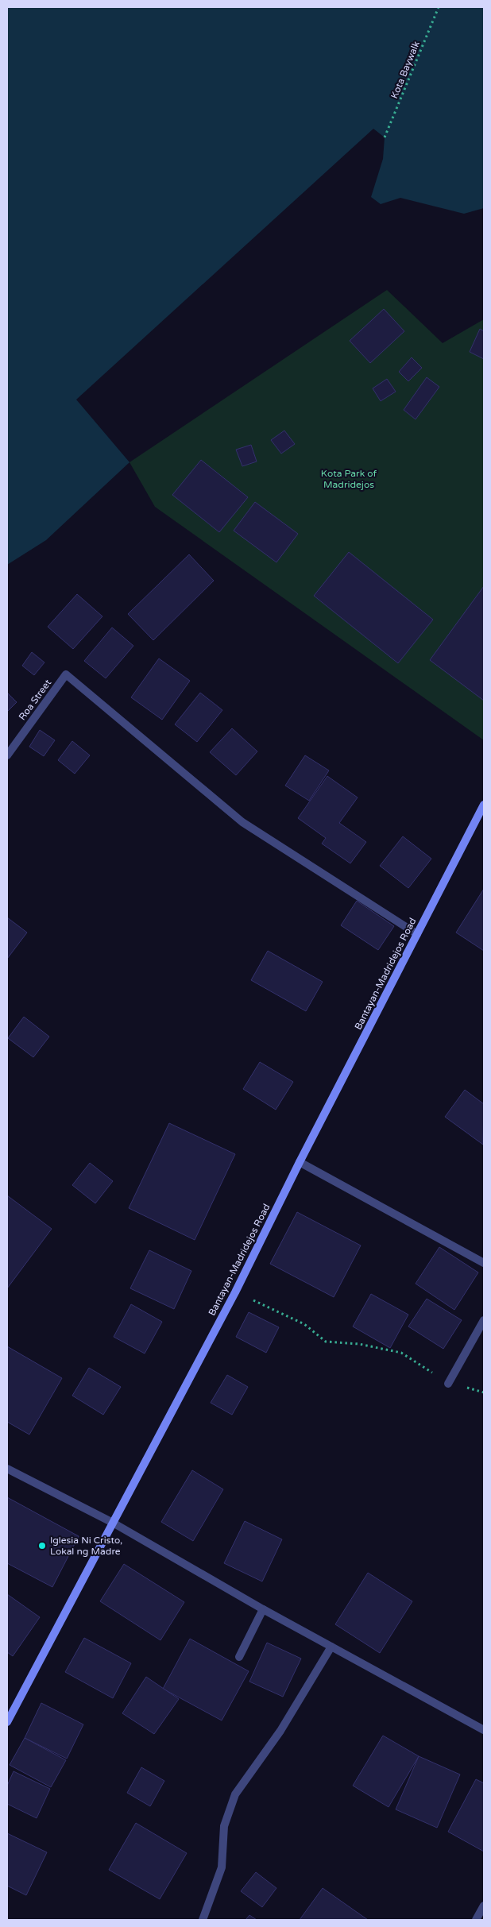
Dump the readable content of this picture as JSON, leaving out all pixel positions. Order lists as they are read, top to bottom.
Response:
{
  "streets": {
    "street": ["Roa Street", "Bantayan-Madridejos Road"],
    "path": ["Kota Baywalk"]
  },
  "crossings": [
    ["Roa Street", "Bantayan-Madridejos Road"]
  ],
  "parks": ["Kota Park of Madridejos"],
  "places": ["Iglesia Ni Cristo, Lokal ng Madre"]
}
